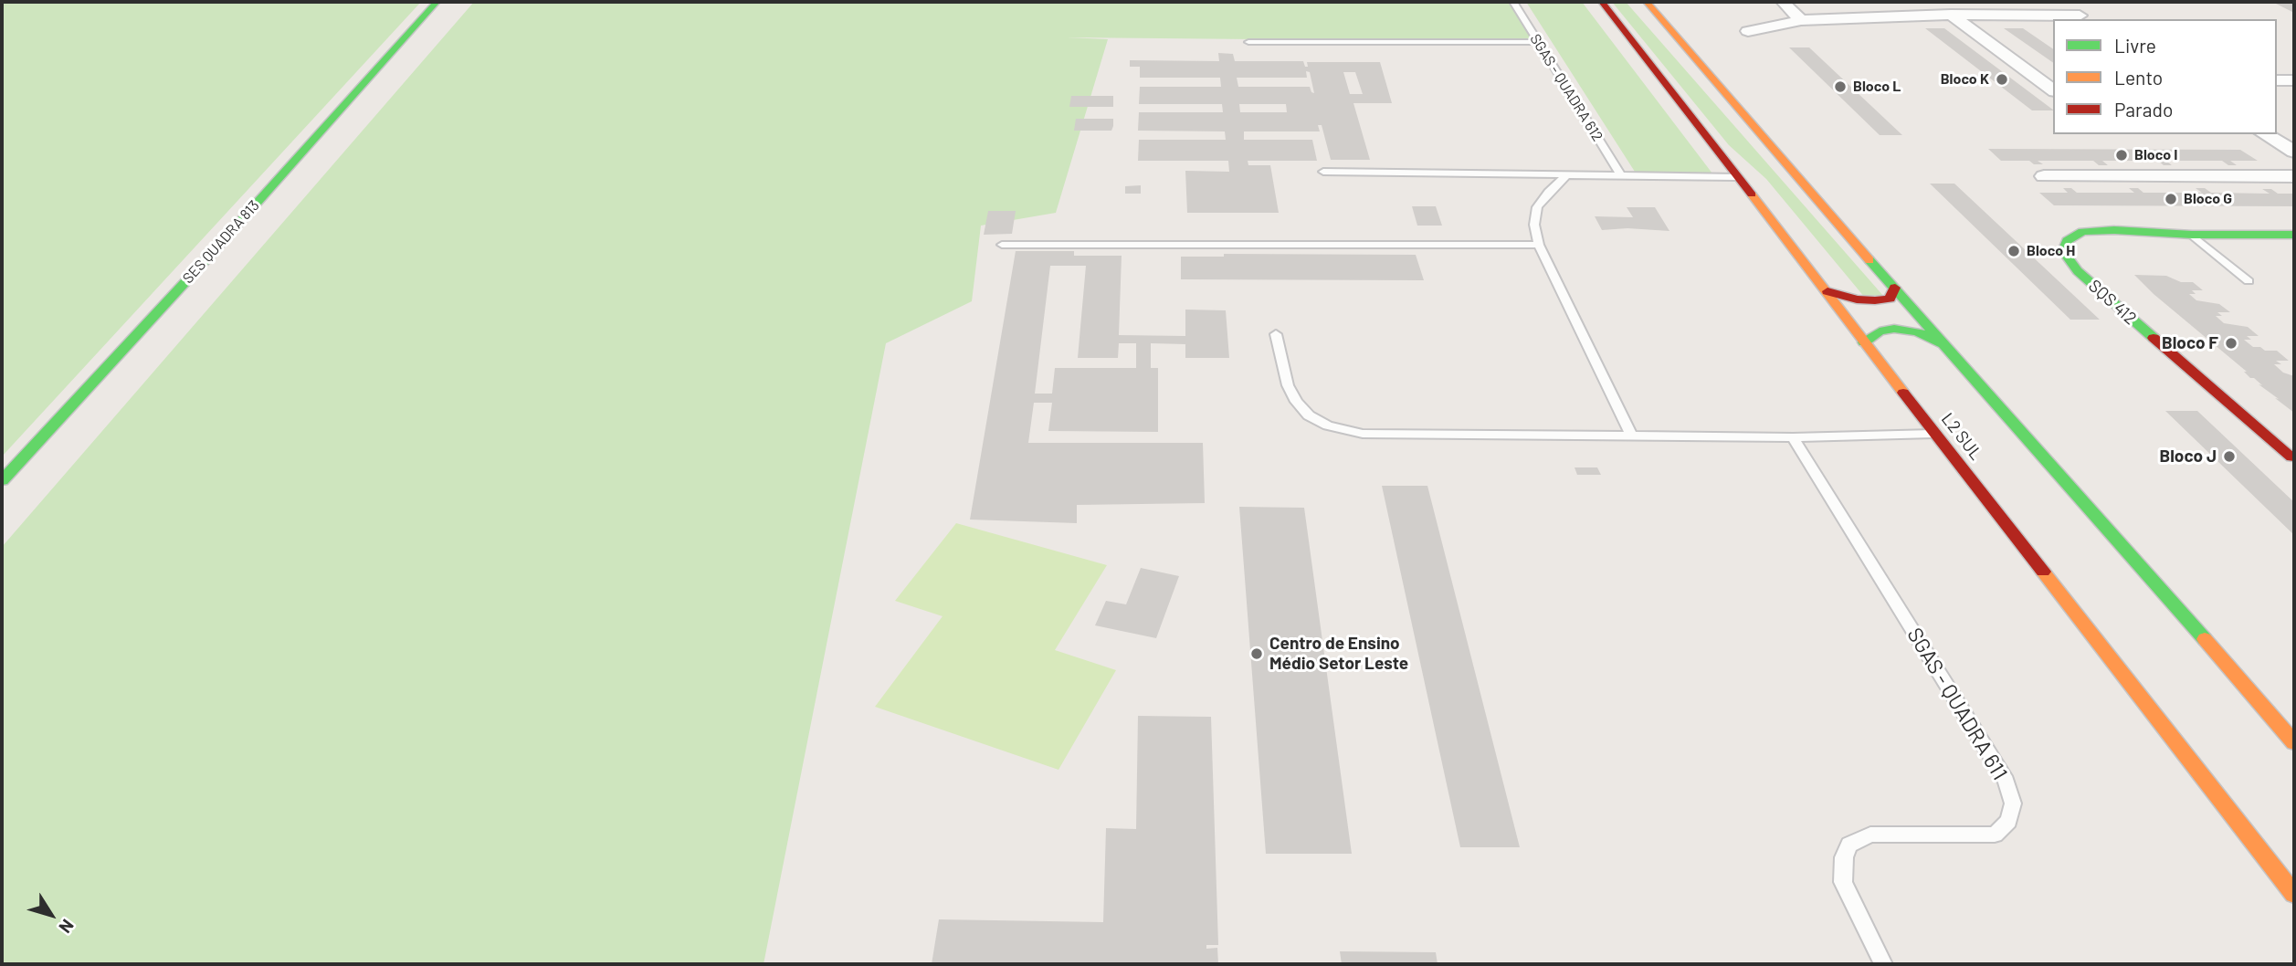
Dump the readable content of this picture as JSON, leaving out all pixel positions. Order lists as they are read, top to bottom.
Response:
{
  "streets": {
    "main road": ["SES QUADRA 813", "SQS 412", "L2 SUL"],
    "lane": ["SGAS - QUADRA 612", "SGAS - QUADRA 611"]
  },
  "places": [
    "Bloco K",
    "Bloco L",
    "Bloco I",
    "Bloco G",
    "Bloco H",
    "Bloco F",
    "Bloco J",
    "Centro de Ensino Médio Setor Leste"
  ],
  "legend": ["Livre", "Lento", "Parado"],
  "north": "bottom right"
}
